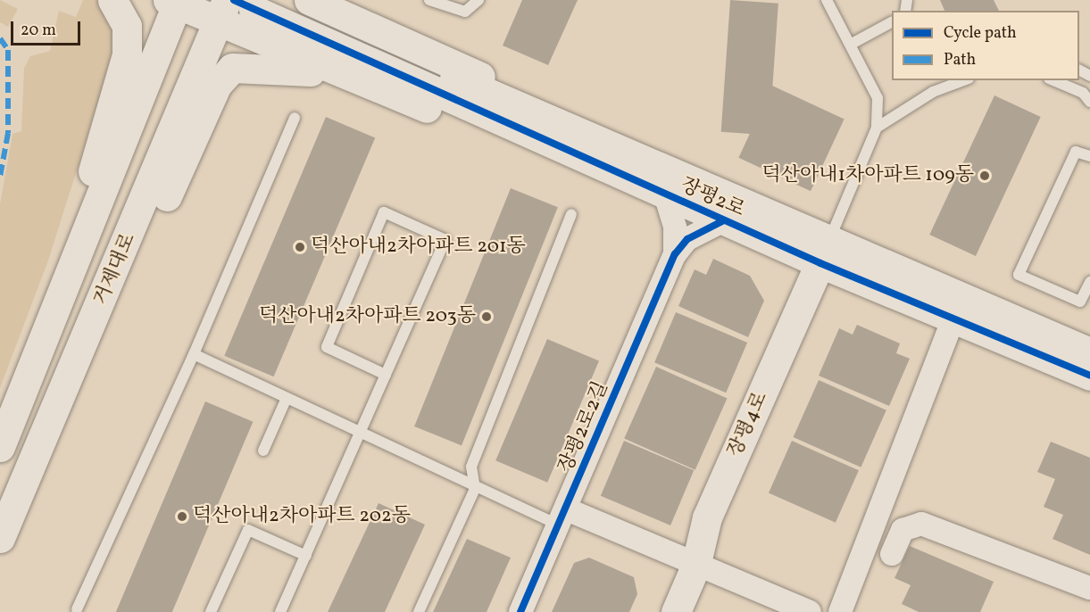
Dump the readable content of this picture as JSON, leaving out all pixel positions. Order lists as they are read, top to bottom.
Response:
{
  "streets": {
    "street": [
      "장평2로",
      "거제대로",
      "장평4로",
      "장평2로2길"
    ]
  },
  "crossings": [
    ["장평2로", "장평4로"]
  ],
  "places": [
    "덕산아내1차아파트 109동",
    "덕산아내2차아파트 201동",
    "덕산아내2차아파트 203동",
    "덕산아내2차아파트 202동"
  ],
  "legend": ["Cycle path", "Path"],
  "scale_bar": "20 m"
}
